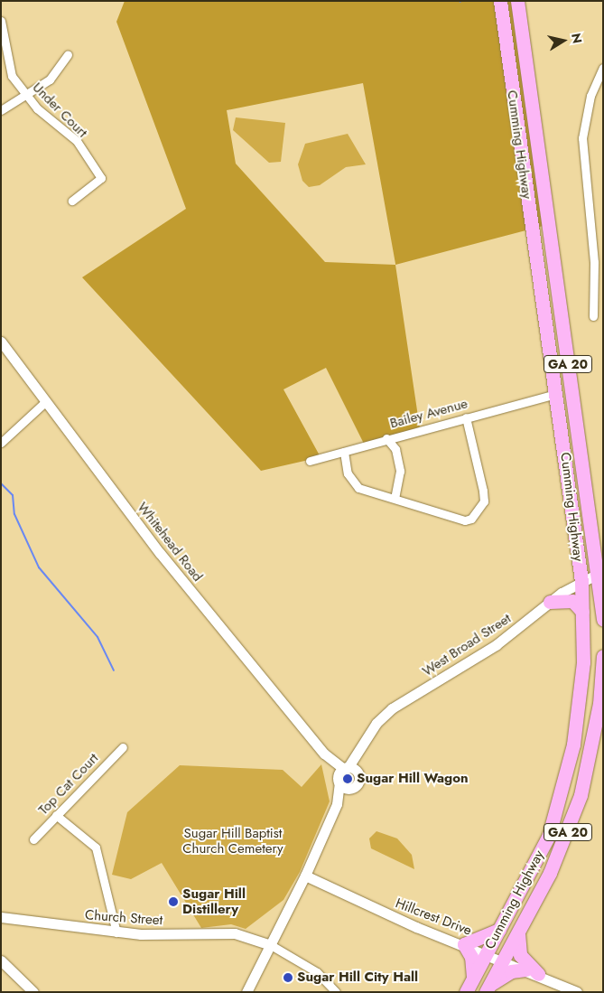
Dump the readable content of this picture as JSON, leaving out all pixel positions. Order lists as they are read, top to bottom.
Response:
{
  "streets": {
    "highway": ["Cumming Highway", "GA 20"],
    "street": [
      "Under Court",
      "Bailey Avenue",
      "Whitehead Road",
      "West Broad Street",
      "Top Cat Court",
      "Hillcrest Drive",
      "Church Street"
    ]
  },
  "crossings": [
    ["Cumming Highway", "Bailey Avenue"],
    ["Cumming Highway", "West Broad Street"],
    ["Cumming Highway", "Hillcrest Drive"],
    ["Whitehead Road", "West Broad Street"],
    ["West Broad Street", "Hillcrest Drive"],
    ["West Broad Street", "Church Street"]
  ],
  "parks": ["Sugar Hill Baptist Church Cemetery"],
  "places": ["Sugar Hill Wagon", "Sugar Hill Distillery", "Sugar Hill City Hall"],
  "north": "right"
}
